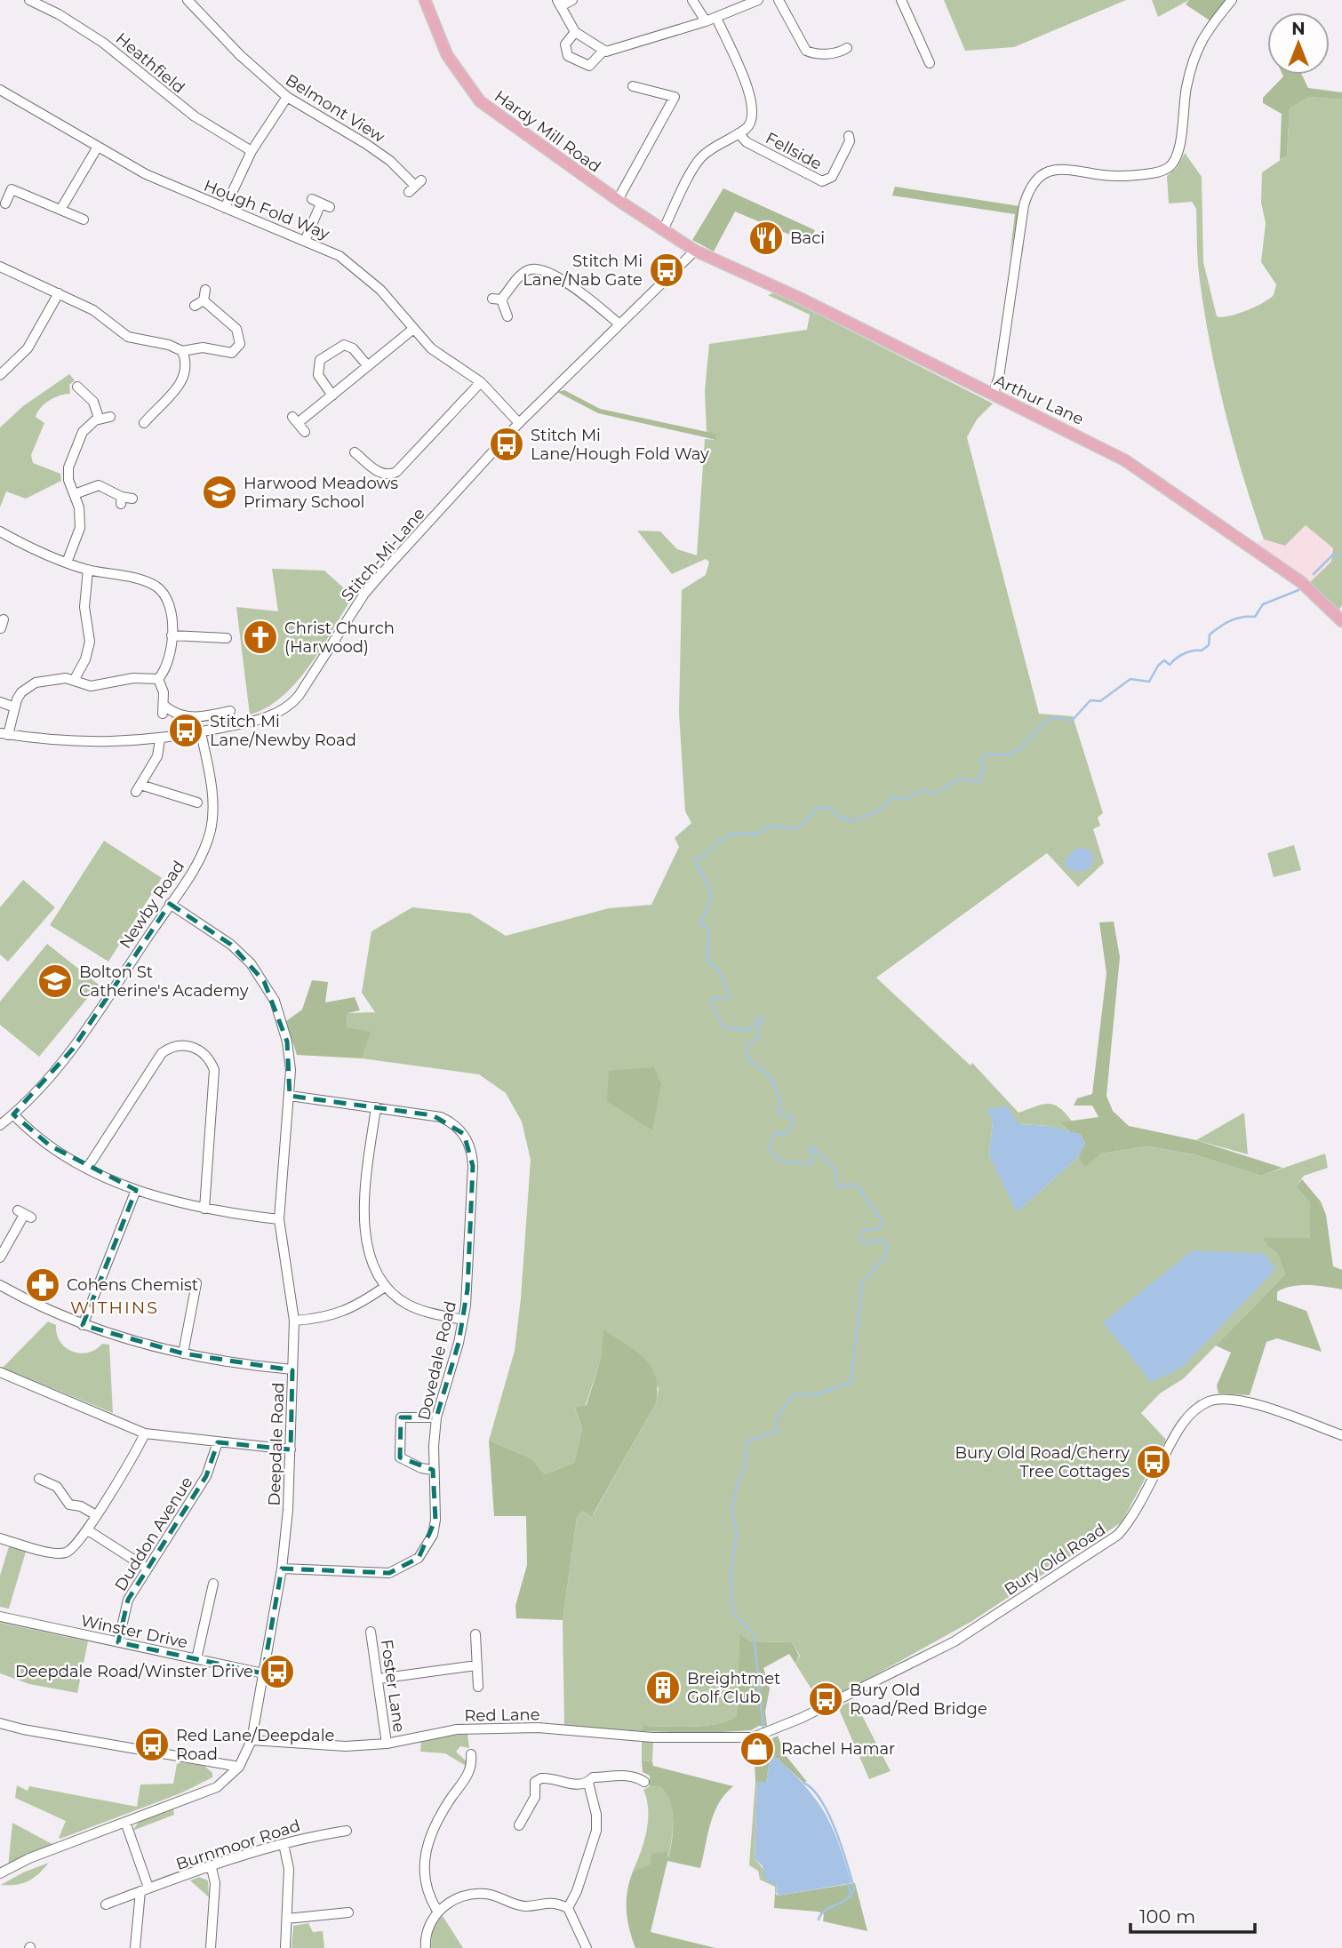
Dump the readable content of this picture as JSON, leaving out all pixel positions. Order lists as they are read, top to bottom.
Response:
{
  "streets": {
    "main road": ["Hardy Mill Road", "Arthur Lane"],
    "street": [
      "Heathfield",
      "Belmont View",
      "Fellside",
      "Hough Fold Way",
      "Stitch-Mi-Lane",
      "Newby Road",
      "Dovedale Road",
      "Deepdale Road",
      "Duddon Avenue",
      "Bury Old Road",
      "Winster Drive",
      "Foster Lane",
      "Red Lane",
      "Burnmoor Road"
    ]
  },
  "crossings": [
    ["Hardy Mill Road", "Arthur Lane"],
    ["Hardy Mill Road", "Stitch-Mi-Lane"],
    ["Hough Fold Way", "Stitch-Mi-Lane"],
    ["Arthur Lane", "Stitch-Mi-Lane"],
    ["Stitch-Mi-Lane", "Newby Road"],
    ["Newby Road", "Deepdale Road"],
    ["Dovedale Road", "Deepdale Road"],
    ["Deepdale Road", "Winster Drive"],
    ["Deepdale Road", "Red Lane"],
    ["Duddon Avenue", "Winster Drive"],
    ["Bury Old Road", "Red Lane"],
    ["Foster Lane", "Red Lane"]
  ],
  "districts": ["WITHINS"],
  "places": {
    "restaurant": ["Baci"],
    "bus stop": [
      "Stitch Mi Lane/Nab Gate",
      "Stitch Mi Lane/Hough Fold Way",
      "Stitch Mi Lane/Newby Road",
      "Bury Old Road/Cherry Tree Cottages",
      "Deepdale Road/Winster Drive",
      "Bury Old Road/Red Bridge",
      "Red Lane/Deepdale Road"
    ],
    "school or university": ["Harwood Meadows Primary School", "Bolton St Catherine's Academy"],
    "church": ["Christ Church (Harwood)"],
    "pharmacy": ["Cohens Chemist"],
    "building": ["Breightmet Golf Club"],
    "shop": ["Rachel Hamar"]
  },
  "scale_bar": "100 m",
  "north": "top"
}
